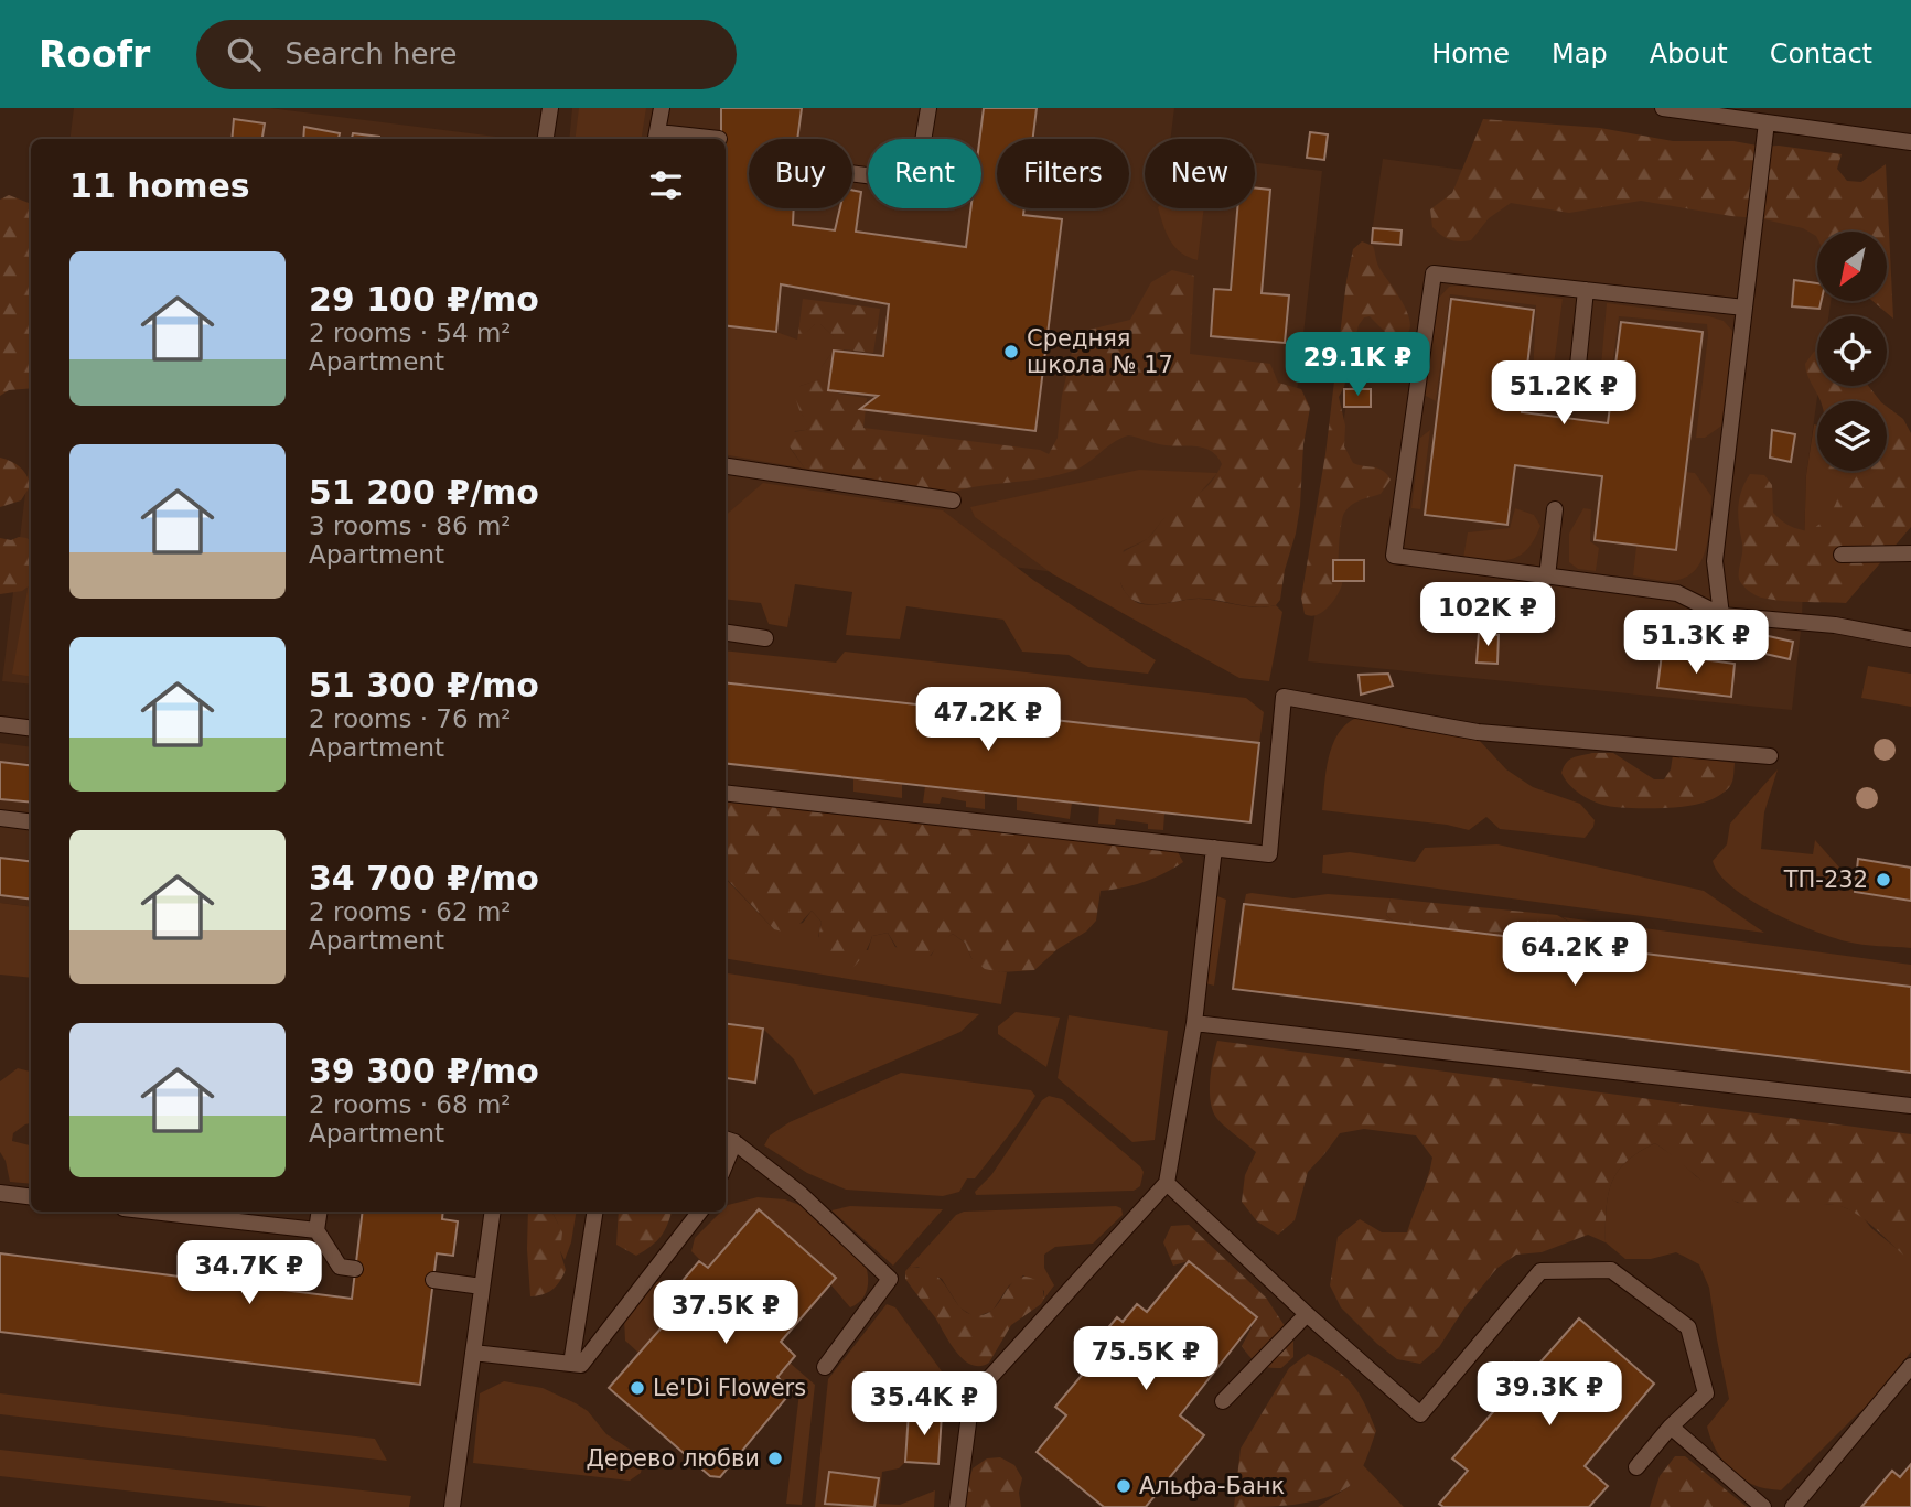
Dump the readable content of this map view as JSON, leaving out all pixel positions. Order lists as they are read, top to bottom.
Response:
{
  "places": [
    "Средняя школа № 17",
    "ТП-232",
    "Le'Di Flowers",
    "Дерево любви",
    "Альфа-Банк"
  ],
  "north": "bottom left",
  "page": {
    "header": "Roofr",
    "search": "Search here",
    "nav": [
      "Home",
      "Map",
      "About",
      "Contact"
    ],
    "chip": [
      "Buy",
      "Rent",
      "Filters",
      "New"
    ],
    "heading": "11 homes",
    "list": [
      {
        "name": "29 100 ₽/mo",
        "note": "2 rooms · 54 m² · Apartment"
      },
      {
        "name": "51 200 ₽/mo",
        "note": "3 rooms · 86 m² · Apartment"
      },
      {
        "name": "51 300 ₽/mo",
        "note": "2 rooms · 76 m² · Apartment"
      },
      {
        "name": "34 700 ₽/mo",
        "note": "2 rooms · 62 m² · Apartment"
      },
      {
        "name": "39 300 ₽/mo",
        "note": "2 rooms · 68 m² · Apartment"
      }
    ],
    "price": [
      "29.1K ₽",
      "51.2K ₽",
      "102K ₽",
      "51.3K ₽",
      "47.2K ₽",
      "64.2K ₽",
      "34.7K ₽",
      "37.5K ₽",
      "75.5K ₽",
      "39.3K ₽",
      "35.4K ₽"
    ]
  }
}
